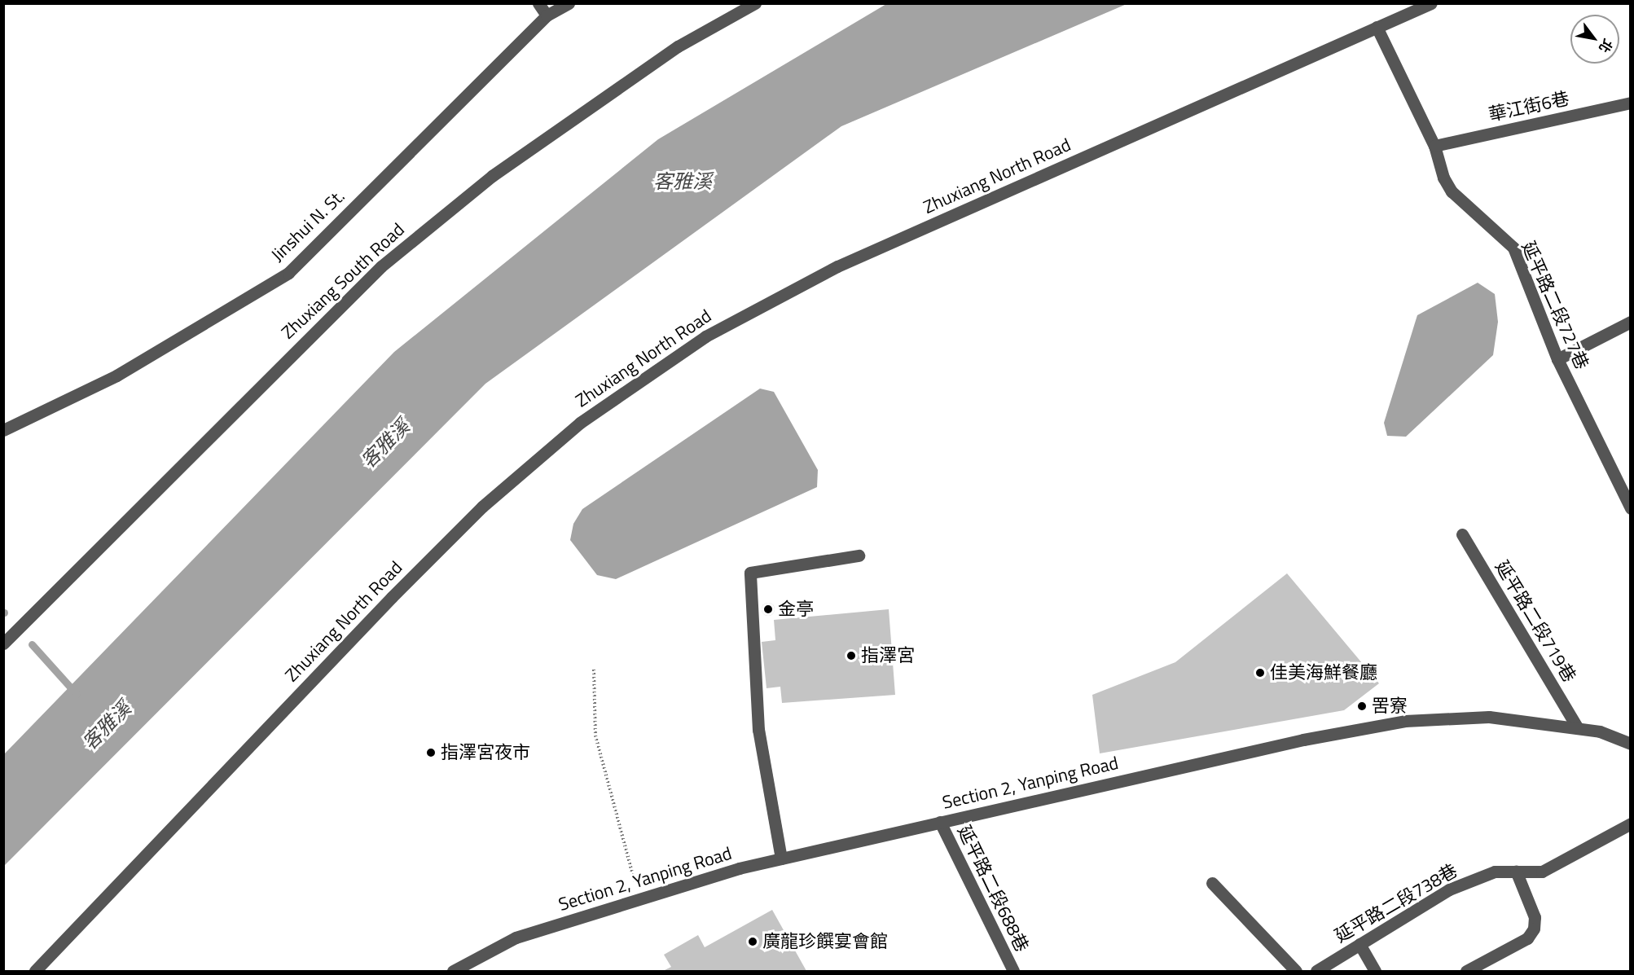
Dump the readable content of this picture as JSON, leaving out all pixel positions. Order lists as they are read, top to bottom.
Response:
{
  "streets": {
    "street": [
      "華江街6巷",
      "Zhuxiang North Road",
      "Jinshui N. St.",
      "Zhuxiang South Road",
      "延平路二段727巷",
      "延平路二段719巷",
      "Section 2, Yanping Road",
      "延平路二段688巷",
      "延平路二段738巷"
    ]
  },
  "crossings": [
    ["華江街6巷", "延平路二段727巷"],
    ["Zhuxiang North Road", "延平路二段727巷"],
    ["延平路二段719巷", "Section 2, Yanping Road"],
    ["Section 2, Yanping Road", "延平路二段688巷"]
  ],
  "water": ["客雅溪"],
  "places": [
    "金亭",
    "指澤宮",
    "佳美海鮮餐廳",
    "罟寮",
    "指澤宮夜市",
    "廣龍珍饌宴會館"
  ],
  "north": "bottom right"
}
